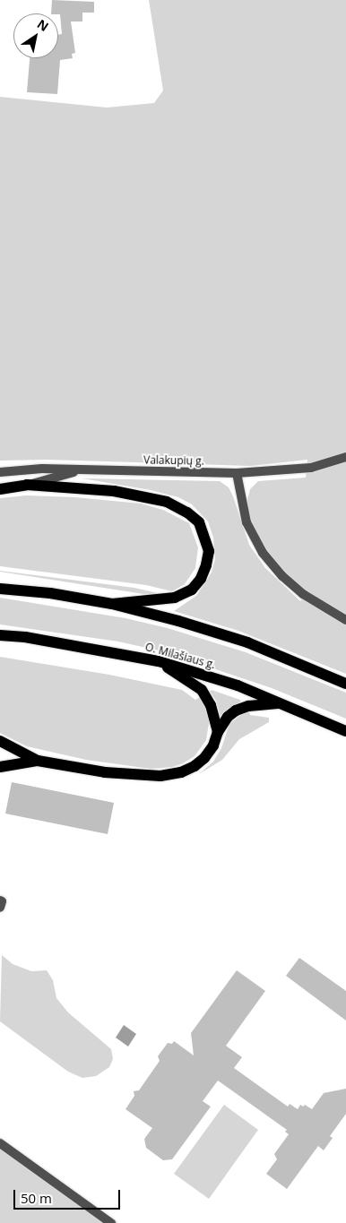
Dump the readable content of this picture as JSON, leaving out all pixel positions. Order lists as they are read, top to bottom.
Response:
{
  "streets": {
    "main road": ["O. Milašiaus g."],
    "street": ["Valakupių g."]
  },
  "scale_bar": "50 m",
  "north": "top right"
}
